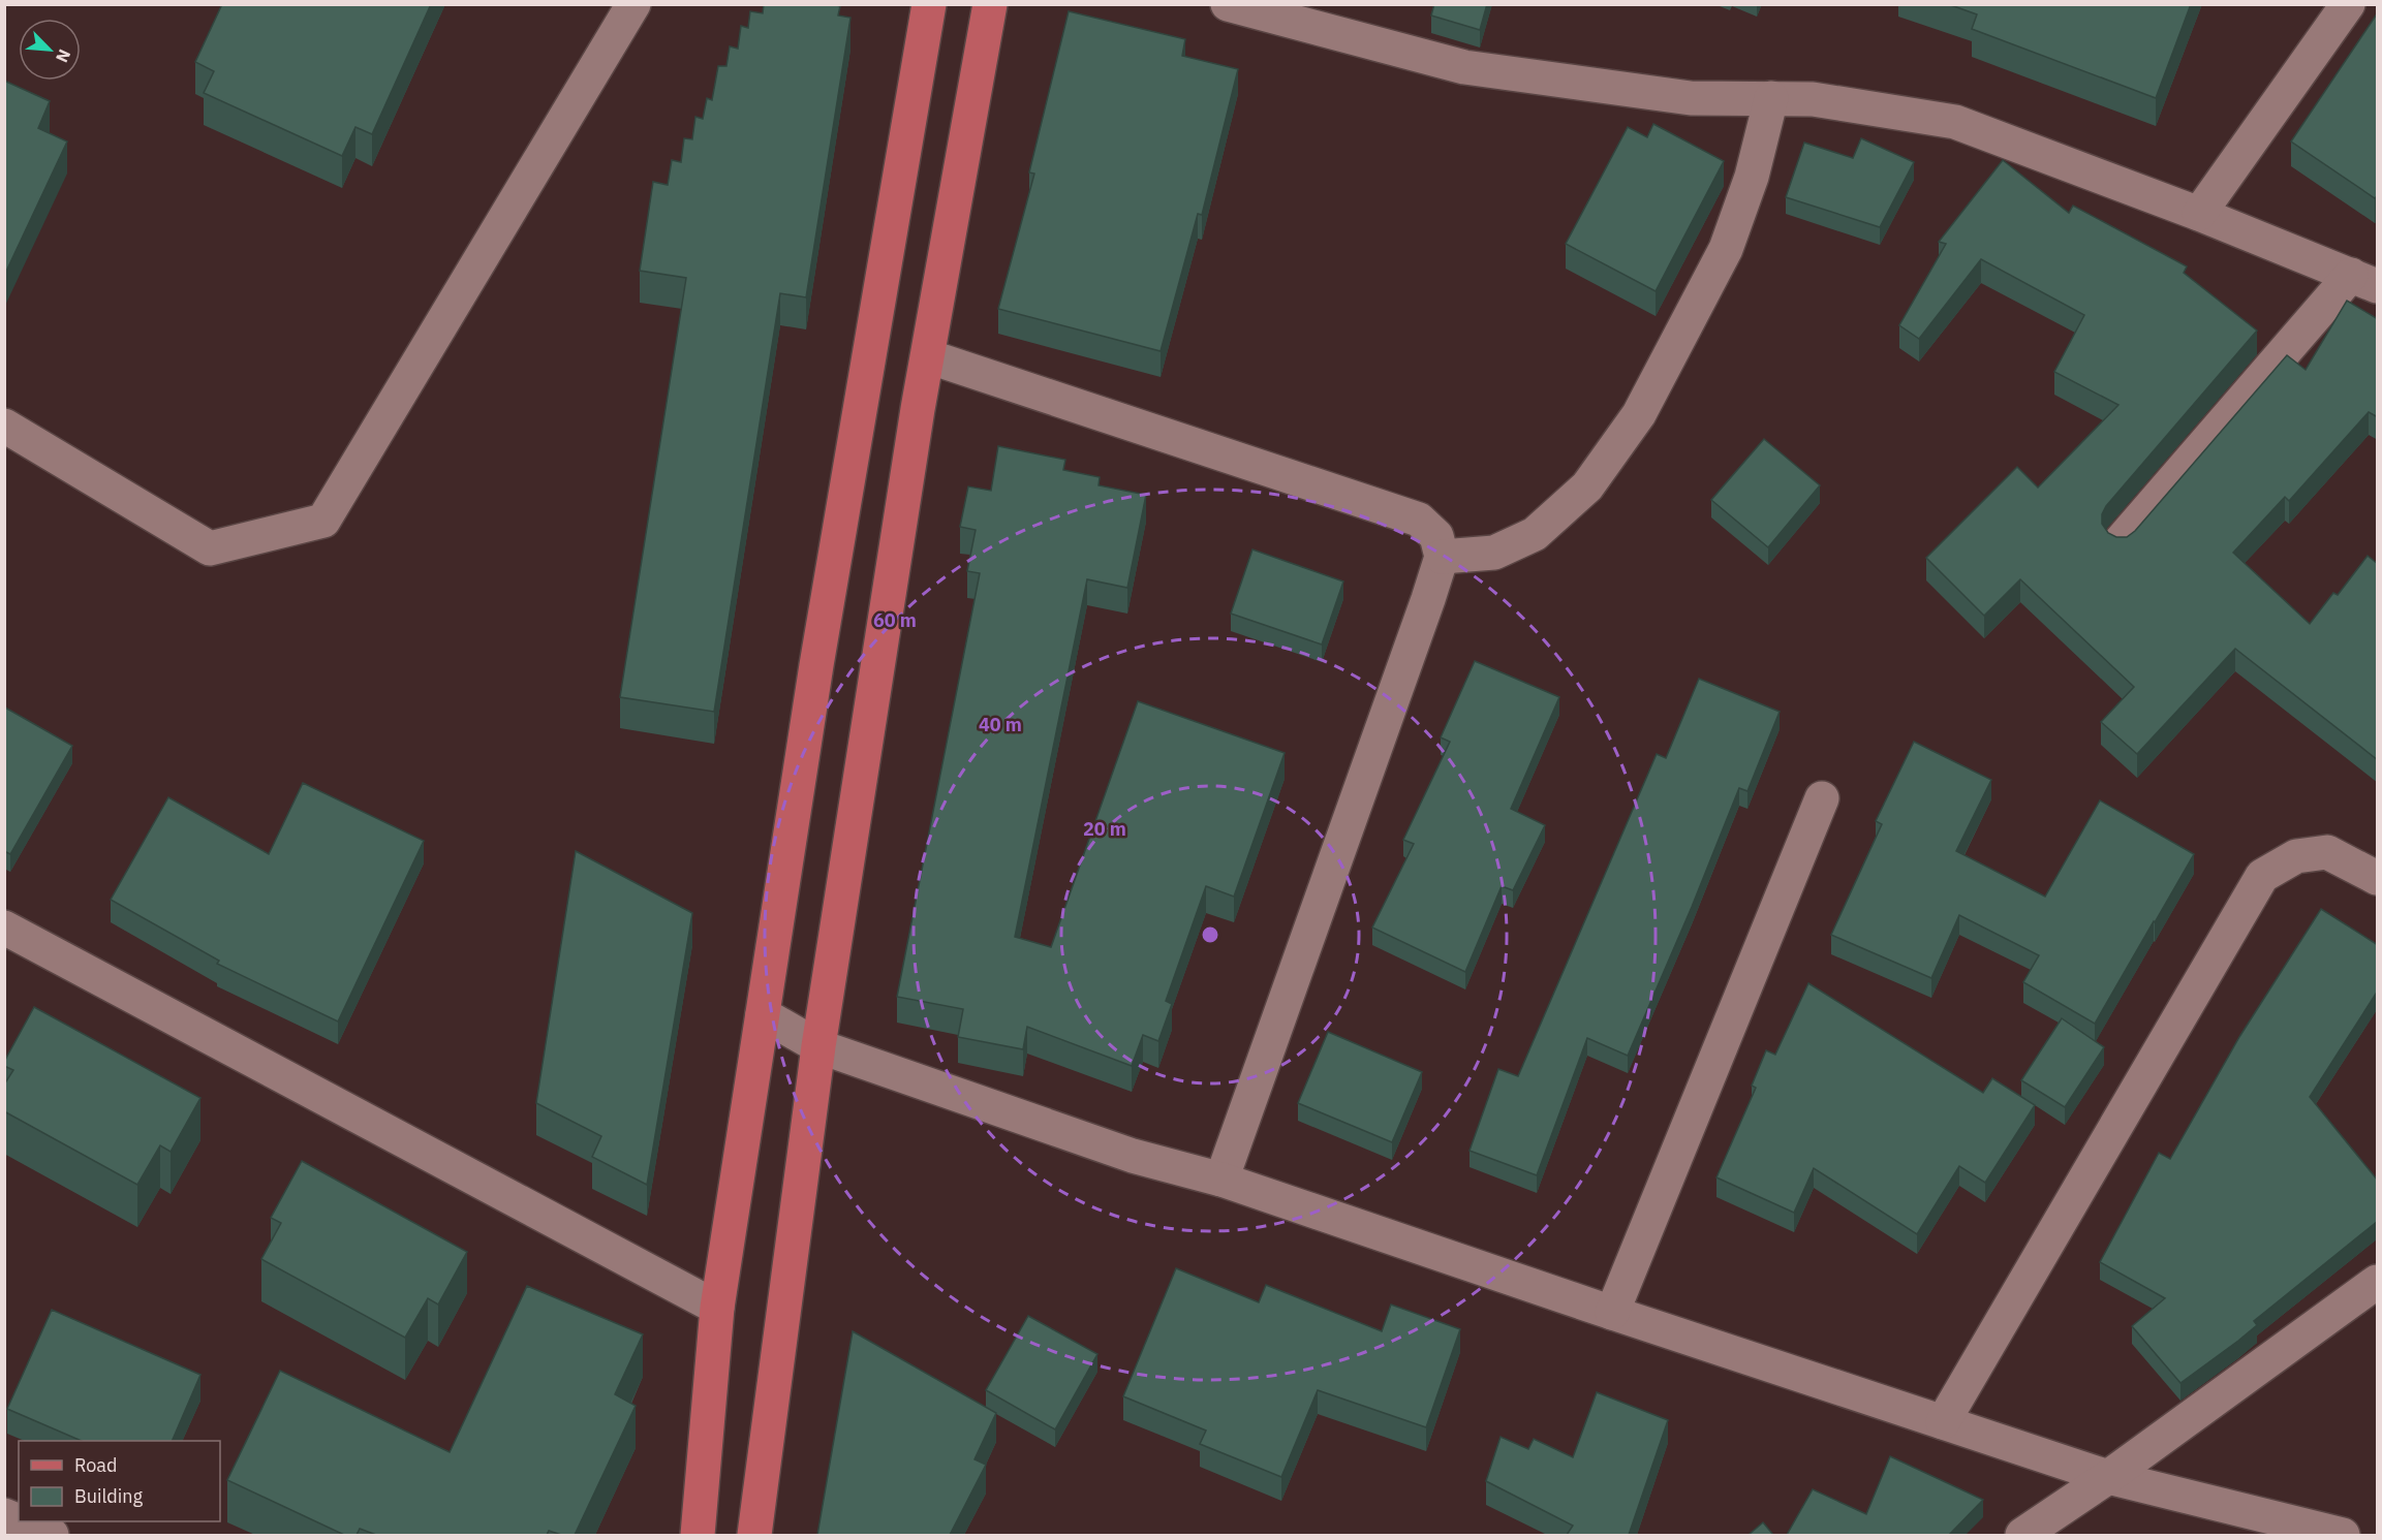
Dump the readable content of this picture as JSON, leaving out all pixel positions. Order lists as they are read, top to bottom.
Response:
{
  "legend": ["Road", "Building"],
  "north": "bottom right",
  "rings": ["60 m", "40 m", "20 m"]
}
